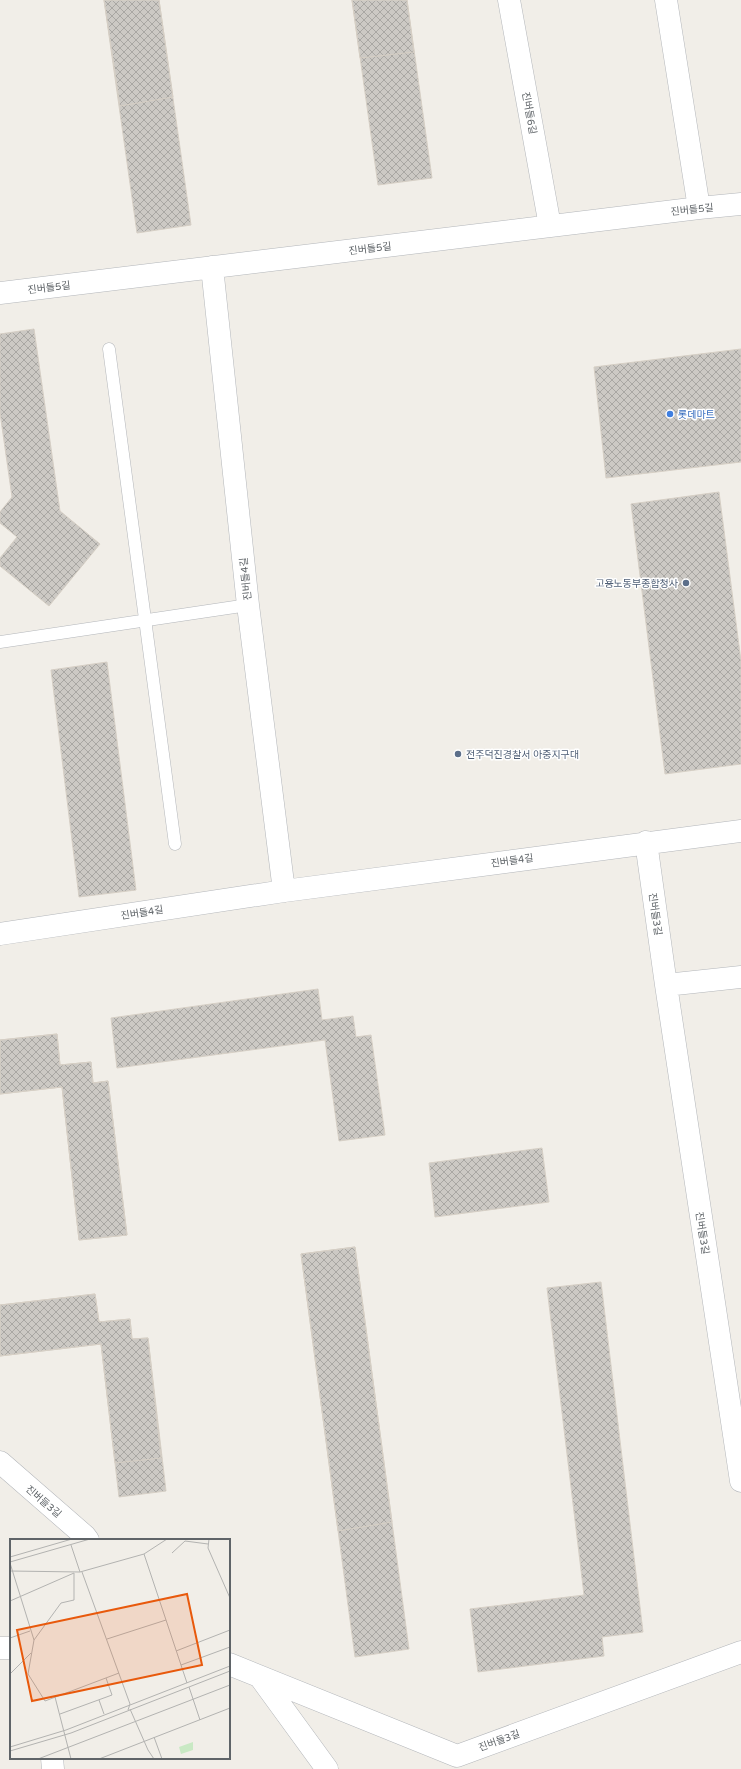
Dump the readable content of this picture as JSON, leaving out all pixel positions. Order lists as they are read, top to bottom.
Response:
{
  "streets": {
    "street": [
      "진버들6길",
      "진버들5길",
      "진버들4길",
      "진버들3길"
    ]
  },
  "crossings": [
    ["진버들6길", "진버들5길"],
    ["진버들5길", "진버들4길"],
    ["진버들4길", "진버들3길"]
  ],
  "places": ["롯데마트", "고용노동부종합청사", "전주덕진경찰서 아중지구대"]
}
